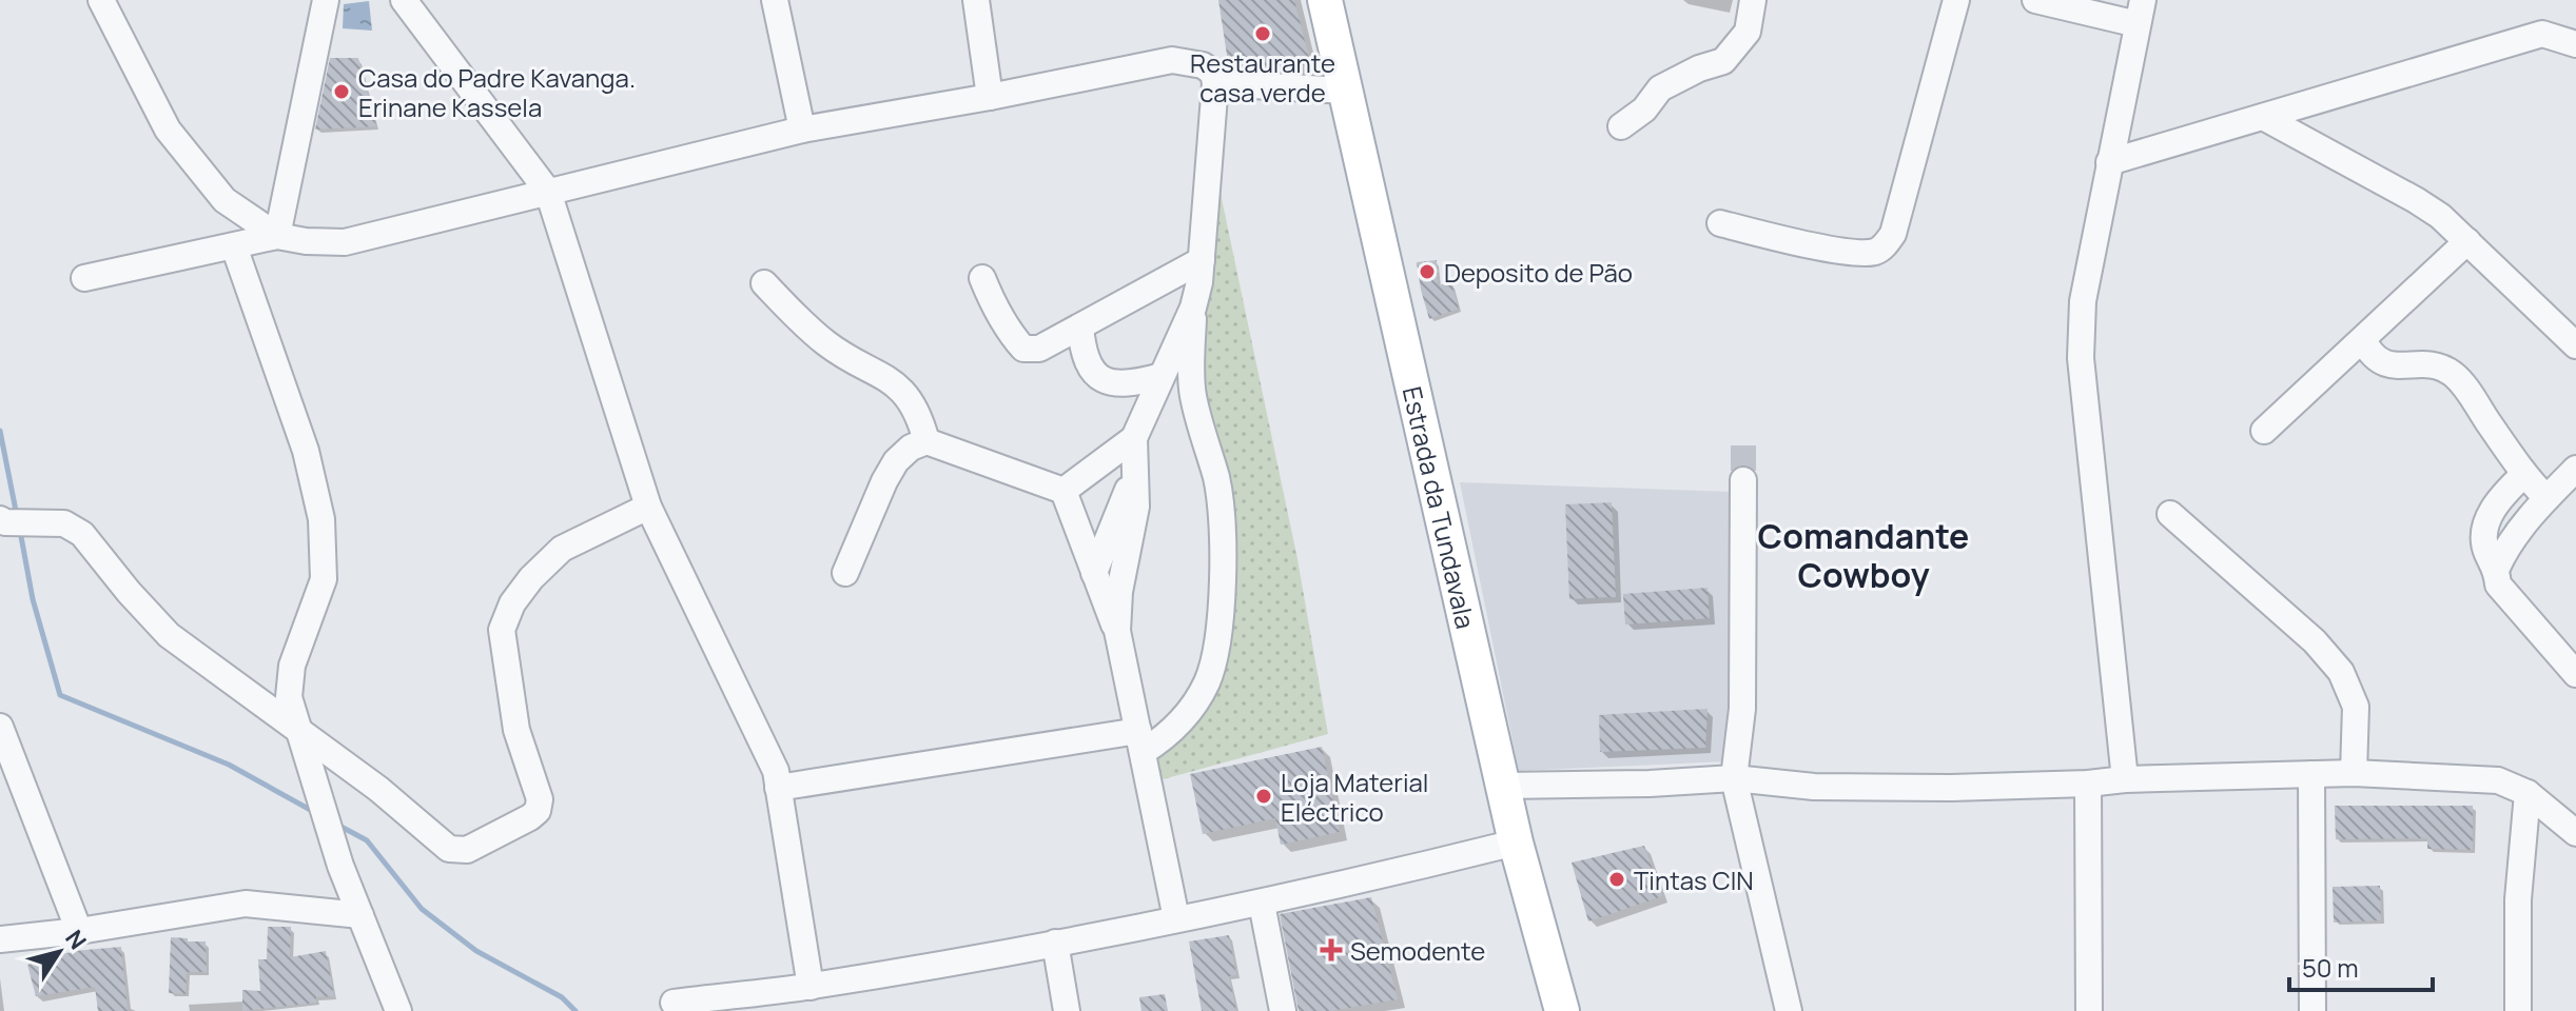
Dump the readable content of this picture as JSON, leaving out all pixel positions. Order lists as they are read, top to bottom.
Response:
{
  "streets": {
    "main road": ["Estrada da Tundavala"]
  },
  "districts": ["Comandante Cowboy"],
  "places": {
    "other": [
      "Restaurante casa verde",
      "Casa do Padre Kavanga. Erinane Kassela",
      "Deposito de Pão",
      "Loja Material Eléctrico",
      "Tintas CIN"
    ],
    "health": ["Semodente"]
  },
  "scale_bar": "50 m",
  "north": "top right"
}
